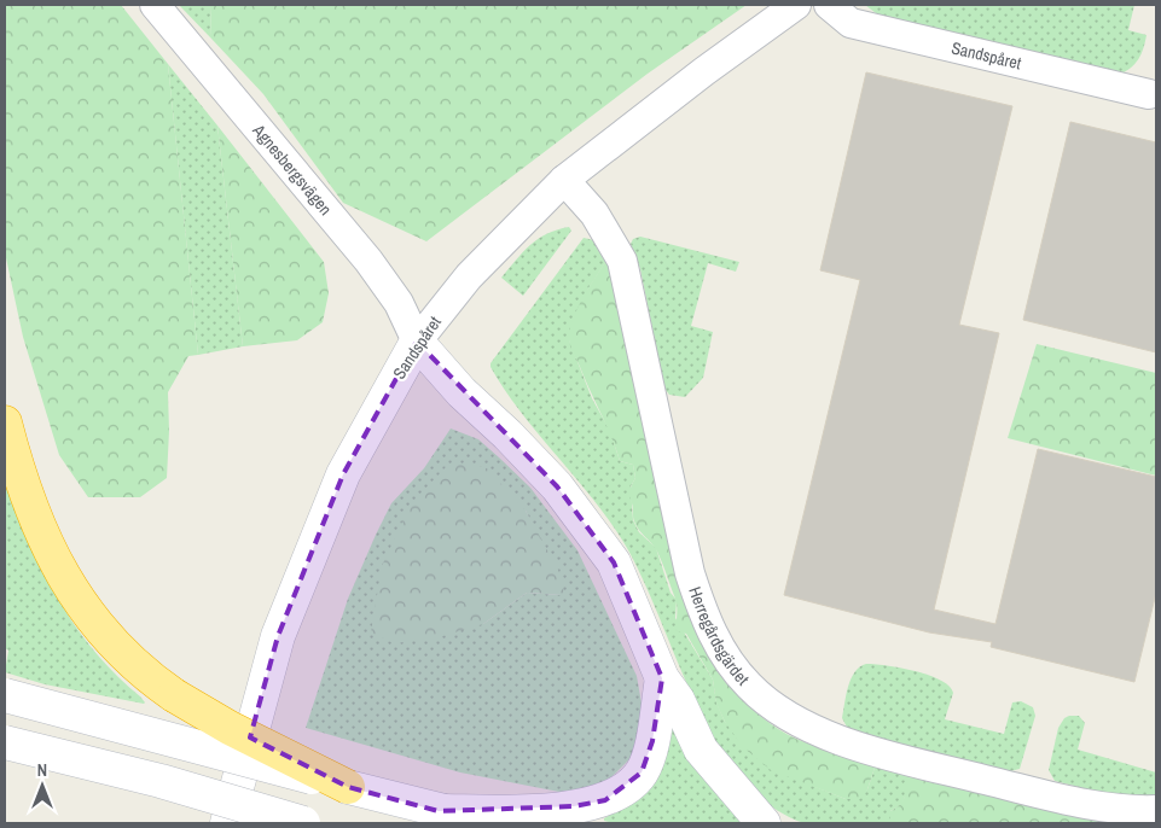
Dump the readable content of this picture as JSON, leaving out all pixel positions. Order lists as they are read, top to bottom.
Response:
{
  "streets": {
    "main road": ["Sandspåret"],
    "street": ["Agnesbergsvägen", "Herregårdsgärdet"]
  },
  "crossings": [
    ["Sandspåret", "Agnesbergsvägen"],
    ["Sandspåret", "Herregårdsgärdet"]
  ],
  "north": "top"
}
